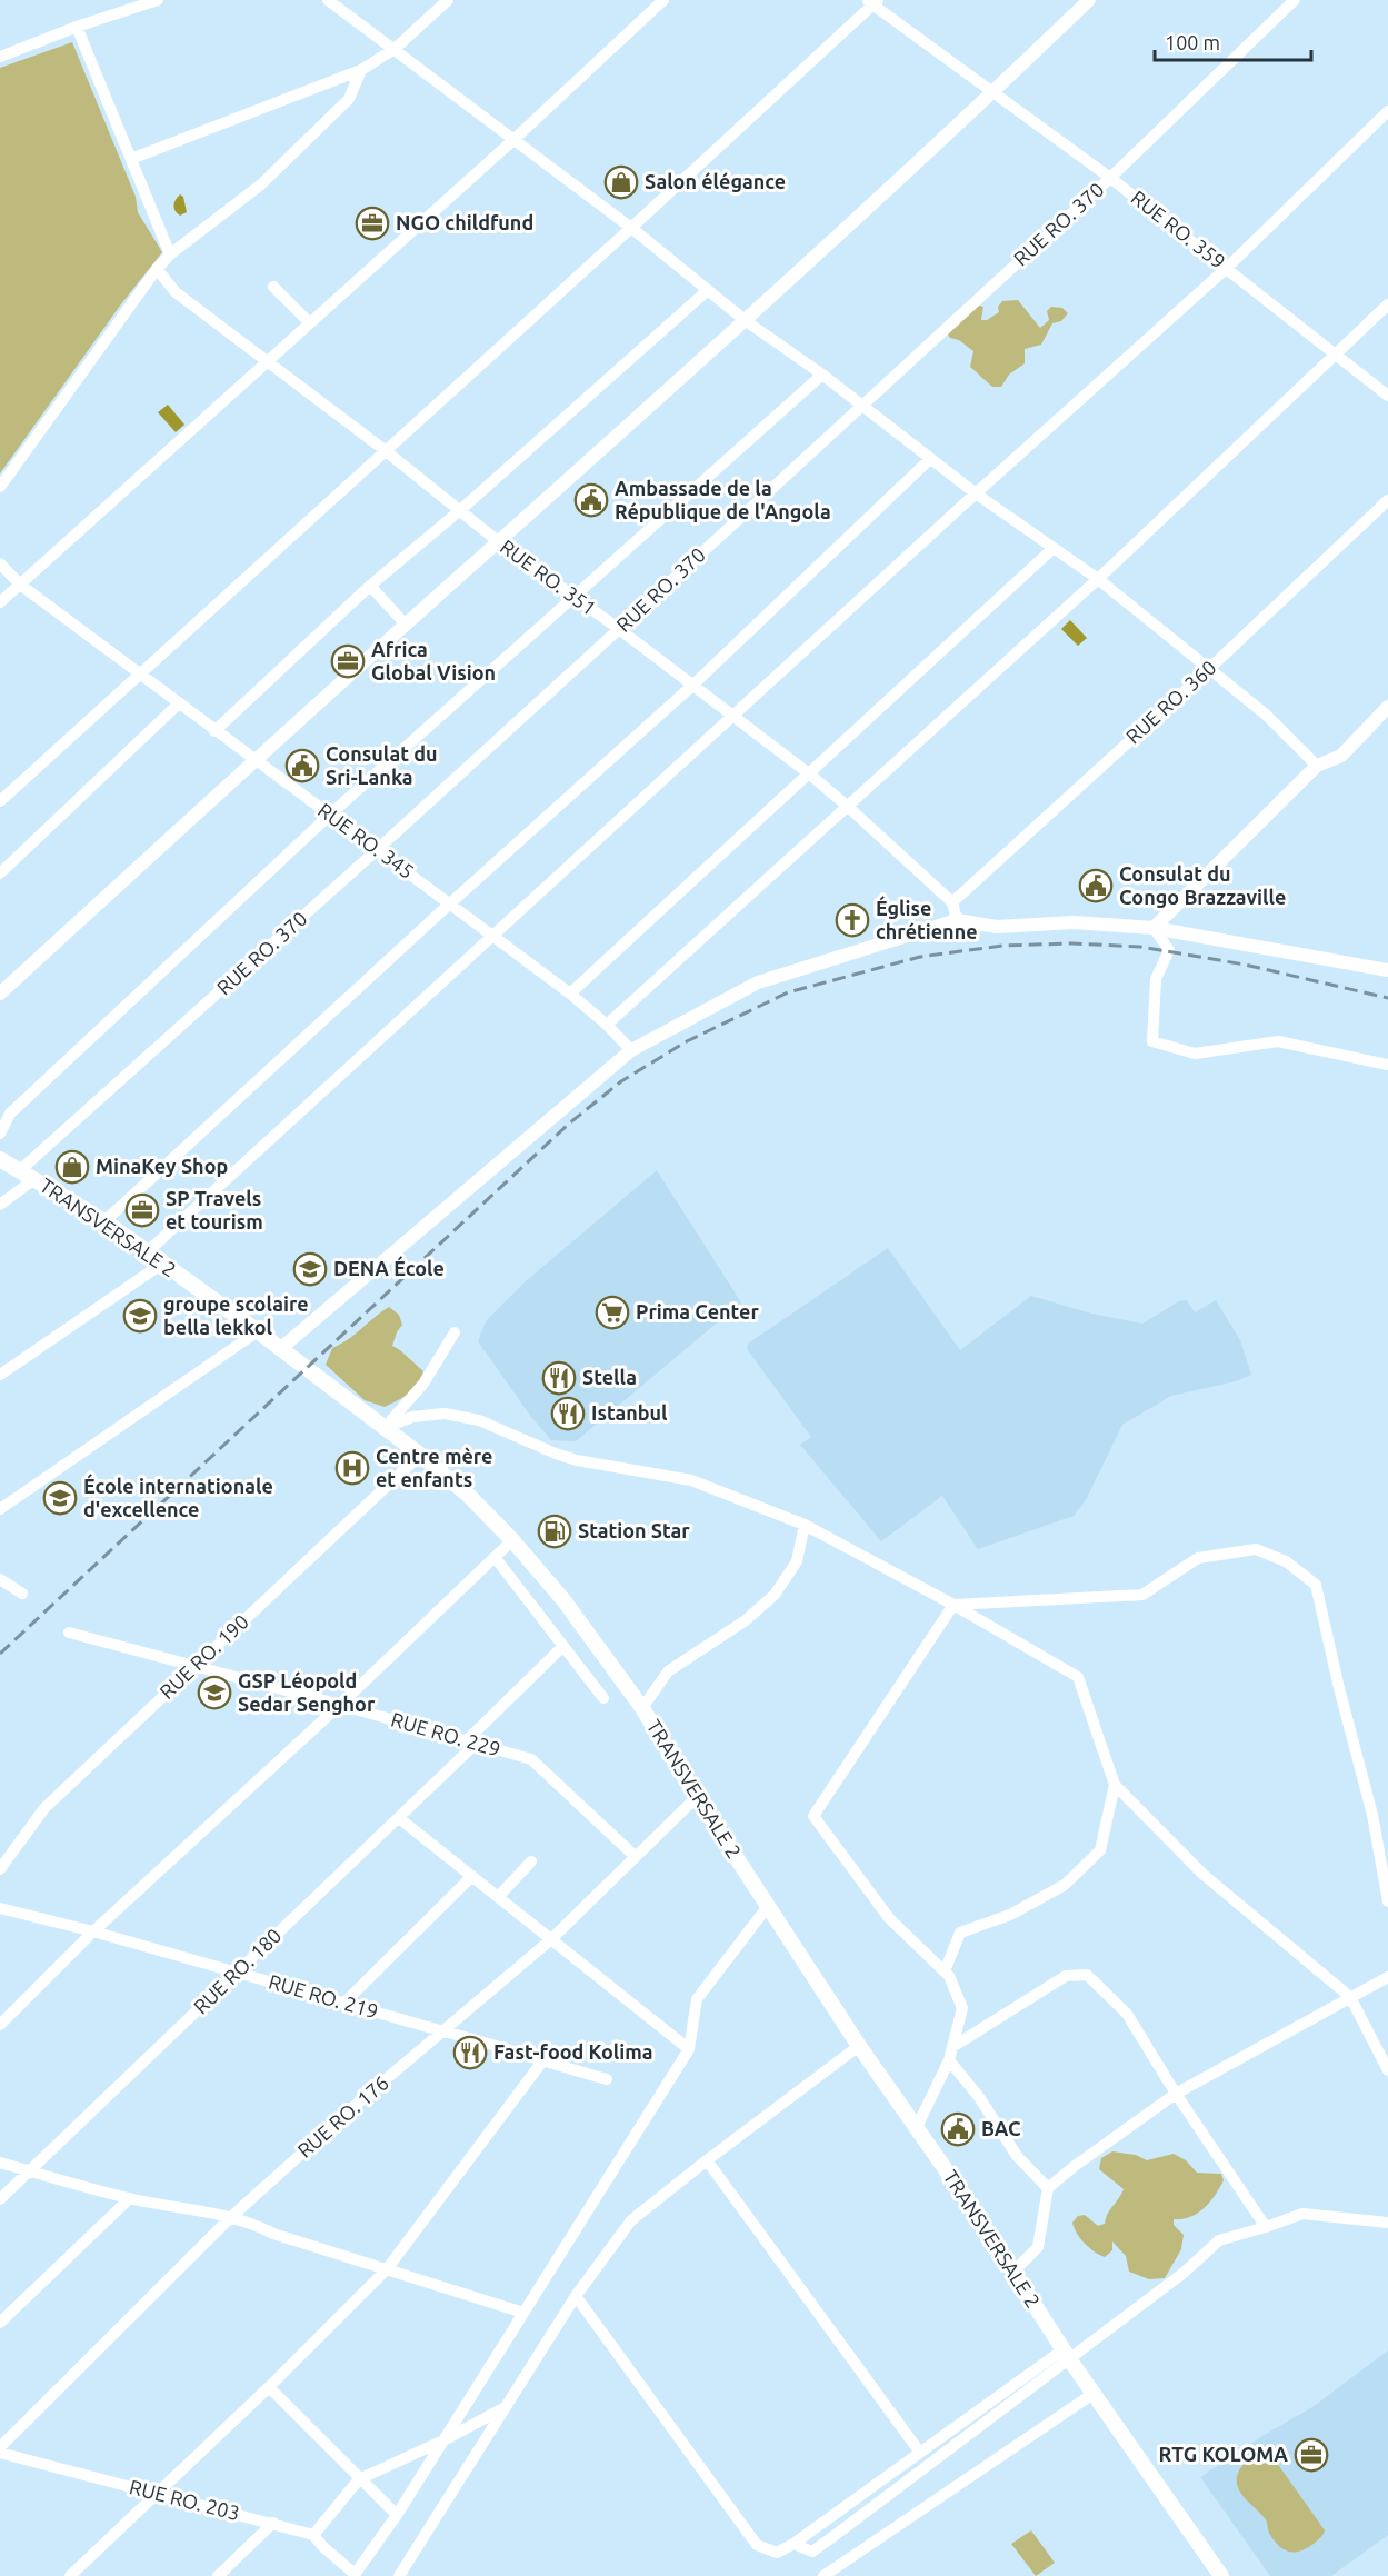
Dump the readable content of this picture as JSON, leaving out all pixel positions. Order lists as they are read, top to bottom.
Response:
{
  "streets": {
    "main road": ["TRANSVERSALE 2"],
    "street": [
      "RUE RO. 370",
      "RUE RO. 359",
      "RUE RO. 351",
      "RUE RO. 360",
      "RUE RO. 345",
      "RUE RO. 190",
      "RUE RO. 229",
      "RUE RO. 180",
      "RUE RO. 219",
      "RUE RO. 176",
      "RUE RO. 203"
    ]
  },
  "crossings": [
    ["RUE RO. 370", "RUE RO. 359"],
    ["RUE RO. 370", "RUE RO. 351"],
    ["RUE RO. 370", "RUE RO. 345"],
    ["RUE RO. 370", "TRANSVERSALE 2"],
    ["RUE RO. 351", "RUE RO. 360"],
    ["TRANSVERSALE 2", "RUE RO. 190"],
    ["TRANSVERSALE 2", "RUE RO. 176"],
    ["RUE RO. 190", "RUE RO. 229"],
    ["RUE RO. 229", "RUE RO. 180"],
    ["RUE RO. 229", "RUE RO. 176"],
    ["RUE RO. 180", "RUE RO. 219"],
    ["RUE RO. 219", "RUE RO. 176"]
  ],
  "places": {
    "shop": ["Salon élégance", "MinaKey Shop"],
    "office": [
      "NGO childfund",
      "Africa Global Vision",
      "SP Travels et tourism",
      "RTG KOLOMA"
    ],
    "public building": [
      "Ambassade de la République de l'Angola",
      "Consulat du Sri-Lanka",
      "Consulat du Congo Brazzaville",
      "BAC"
    ],
    "church": ["Église chrétienne"],
    "school or university": [
      "DENA École",
      "groupe scolaire bella lekkol",
      "École internationale d'excellence",
      "GSP Léopold Sedar Senghor"
    ],
    "supermarket": ["Prima Center"],
    "restaurant": ["Stella", "Istanbul", "Fast-food Kolima"],
    "hospital": ["Centre mère et enfants"],
    "fuel station": ["Station Star"]
  },
  "scale_bar": "100 m"
}
